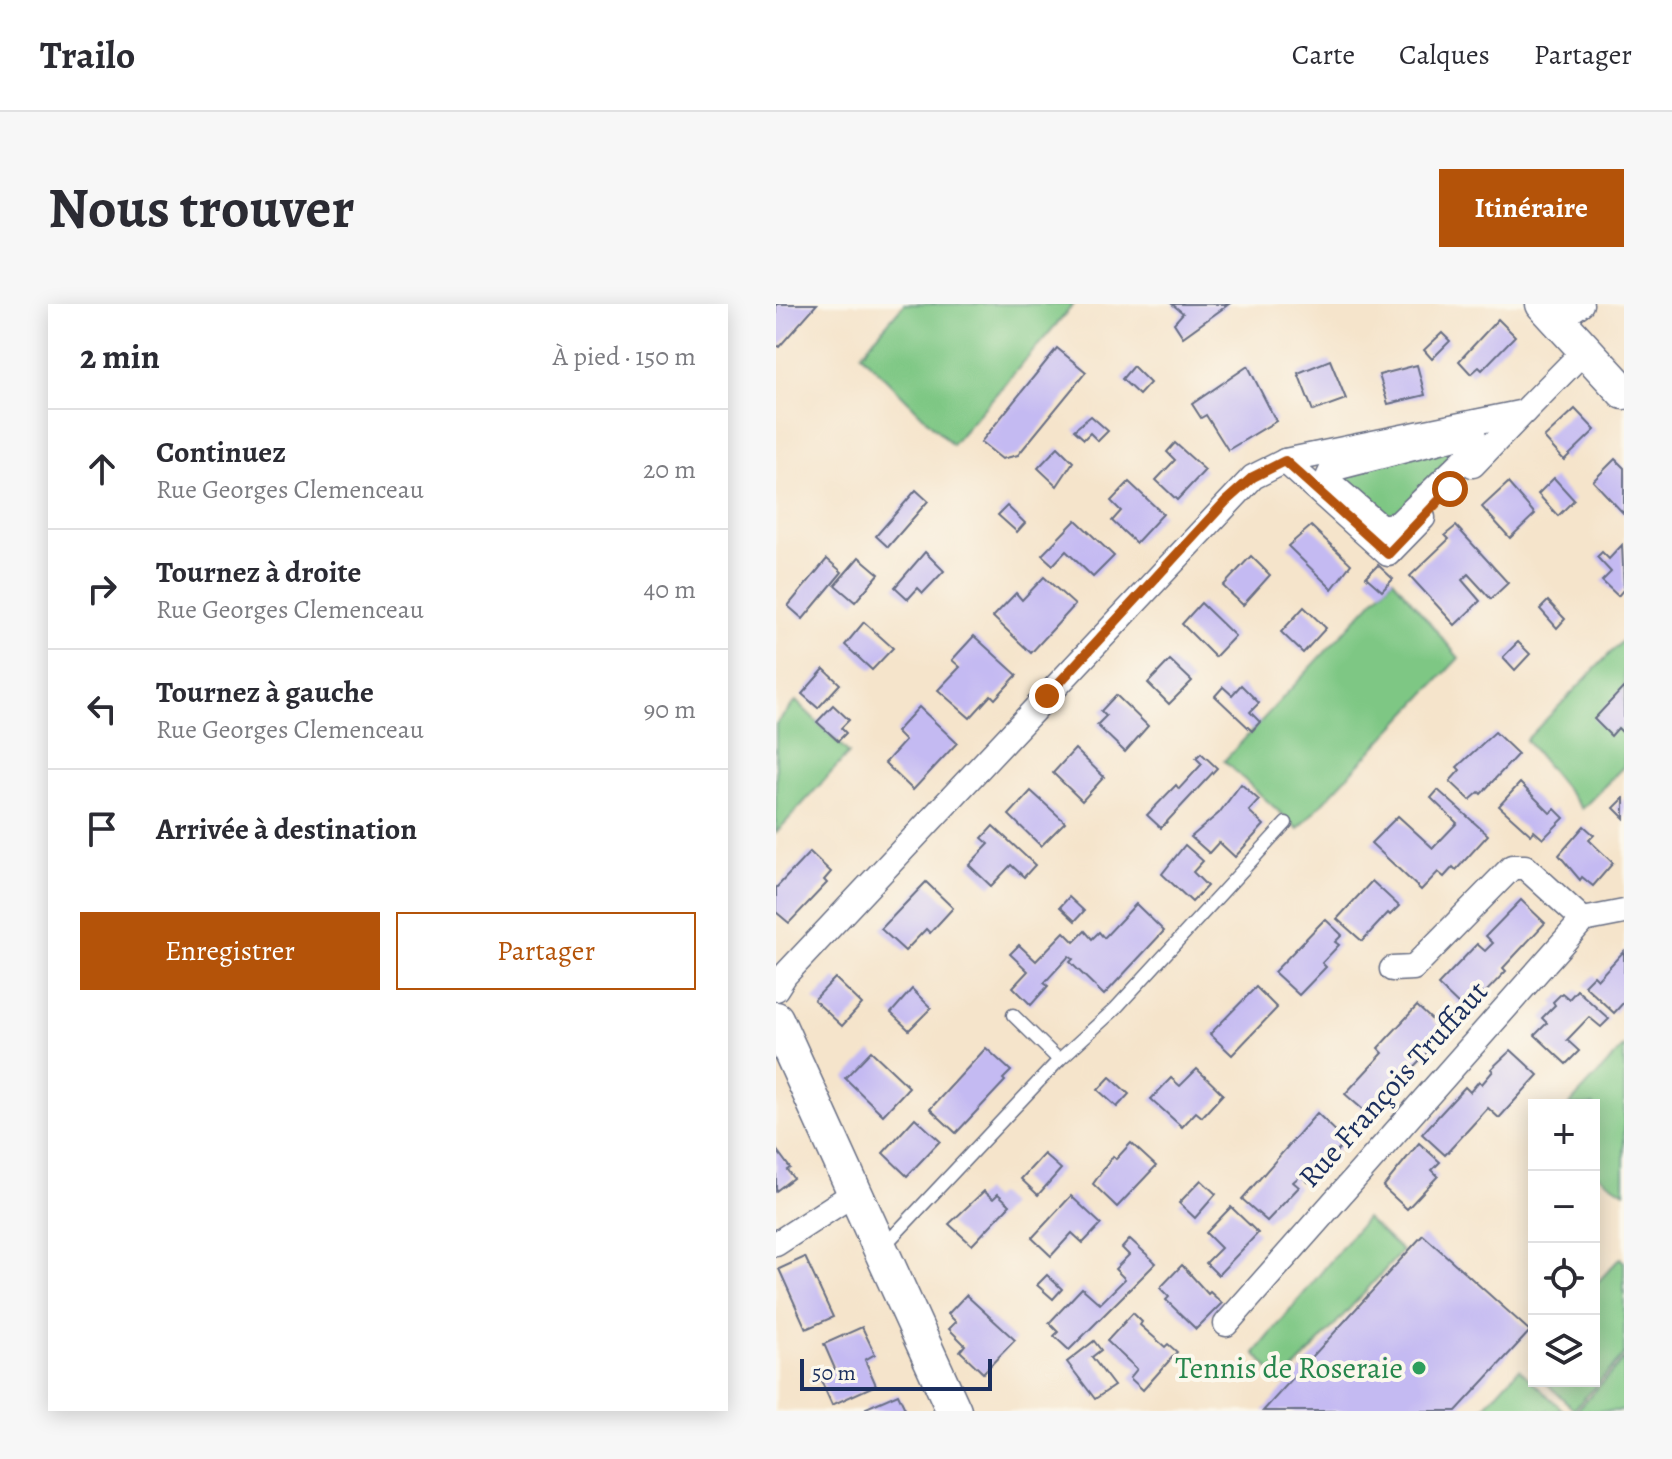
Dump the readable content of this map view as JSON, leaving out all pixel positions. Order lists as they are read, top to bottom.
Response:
{
  "streets": {
    "street": ["Rue François Truffaut"]
  },
  "places": ["Tennis de Roseraie"],
  "scale_bar": "50 m",
  "page": {
    "header": "Trailo",
    "nav": ["Carte", "Calques", "Partager"],
    "buttons": [
      "Itinéraire",
      ["Enregistrer", "Partager"]
    ],
    "title": "Nous trouver",
    "heading": ["2 min", "À pied · 150 m"],
    "list": [
      ["Continuez", "Rue Georges Clemenceau", "20 m"],
      ["Tournez à droite", "Rue Georges Clemenceau", "40 m"],
      ["Tournez à gauche", "Rue Georges Clemenceau", "90 m"],
      "Arrivée à destination"
    ],
    "map_buttons": ["+", "−"],
    "scale": "50 m"
  }
}
